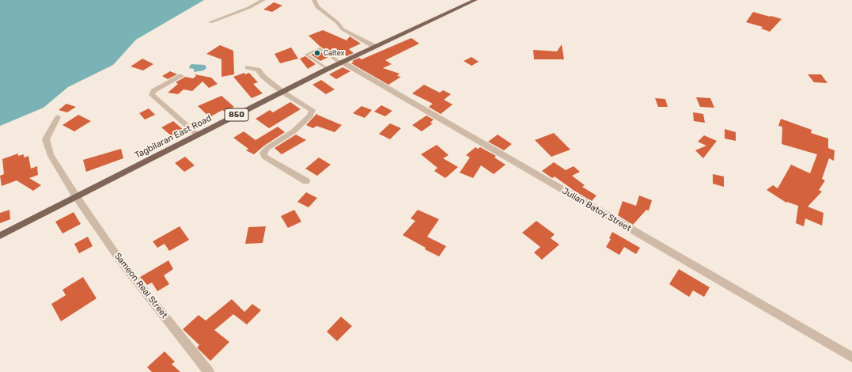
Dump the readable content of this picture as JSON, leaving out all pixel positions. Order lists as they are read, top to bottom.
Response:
{
  "streets": {
    "main road": ["850", "Tagbilaran East Road"],
    "street": ["Julian Batoy Street", "Sameon Real Street"]
  },
  "crossings": [
    ["Tagbilaran East Road", "Julian Batoy Street"],
    ["Tagbilaran East Road", "Sameon Real Street"]
  ],
  "places": ["Caltex"]
}
